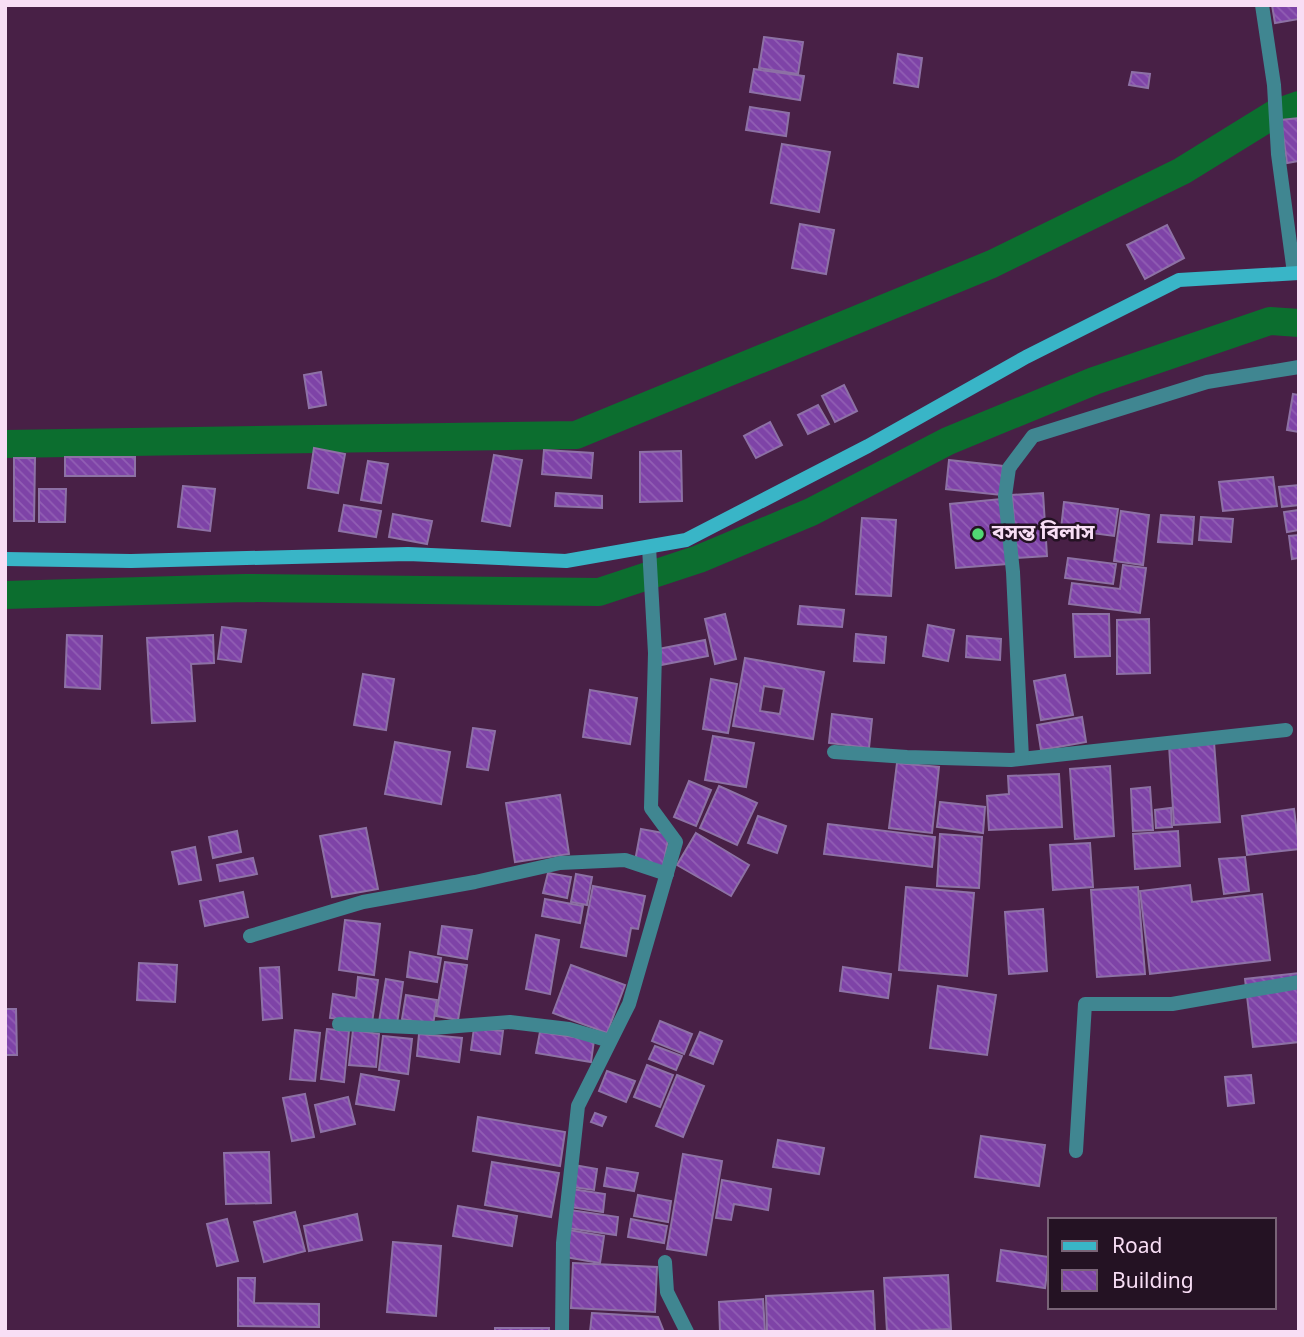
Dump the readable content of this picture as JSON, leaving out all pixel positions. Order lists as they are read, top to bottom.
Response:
{
  "places": ["বসন্ত বিলাস"],
  "legend": ["Road", "Building"]
}
